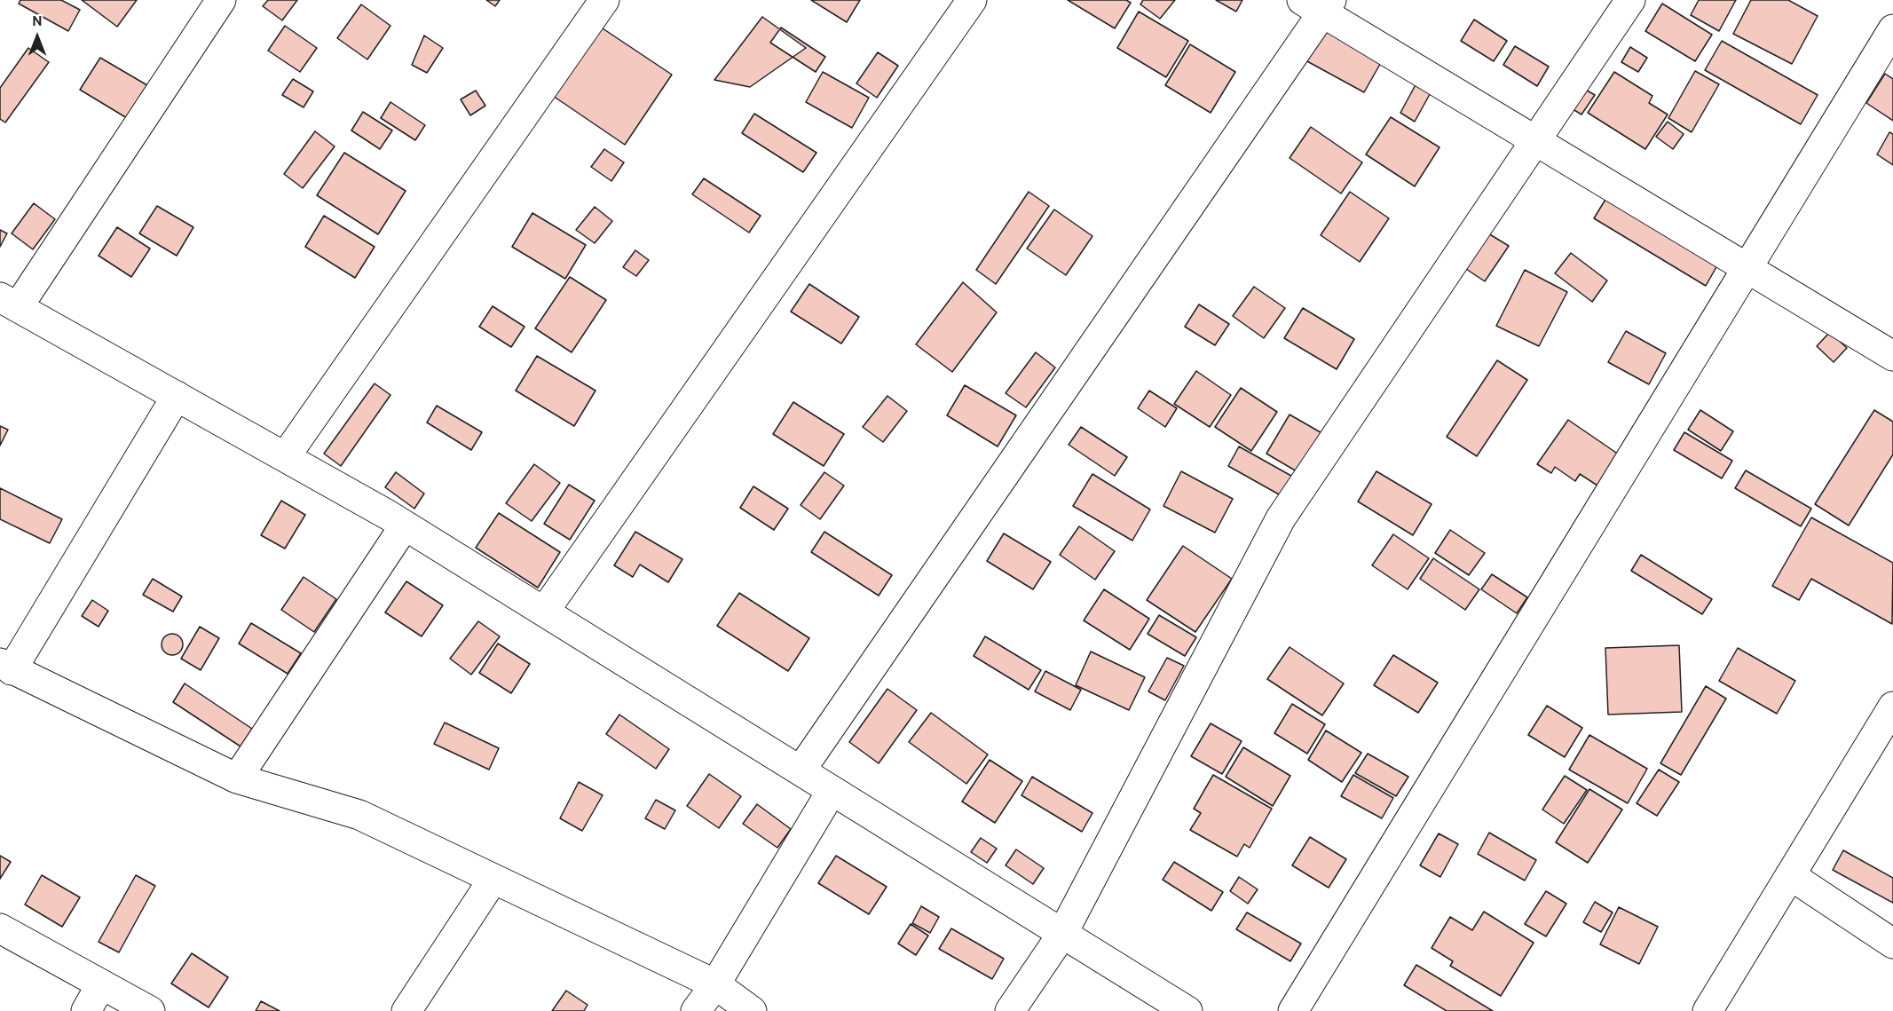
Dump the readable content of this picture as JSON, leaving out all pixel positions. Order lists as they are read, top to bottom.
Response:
{
  "north": "top"
}
